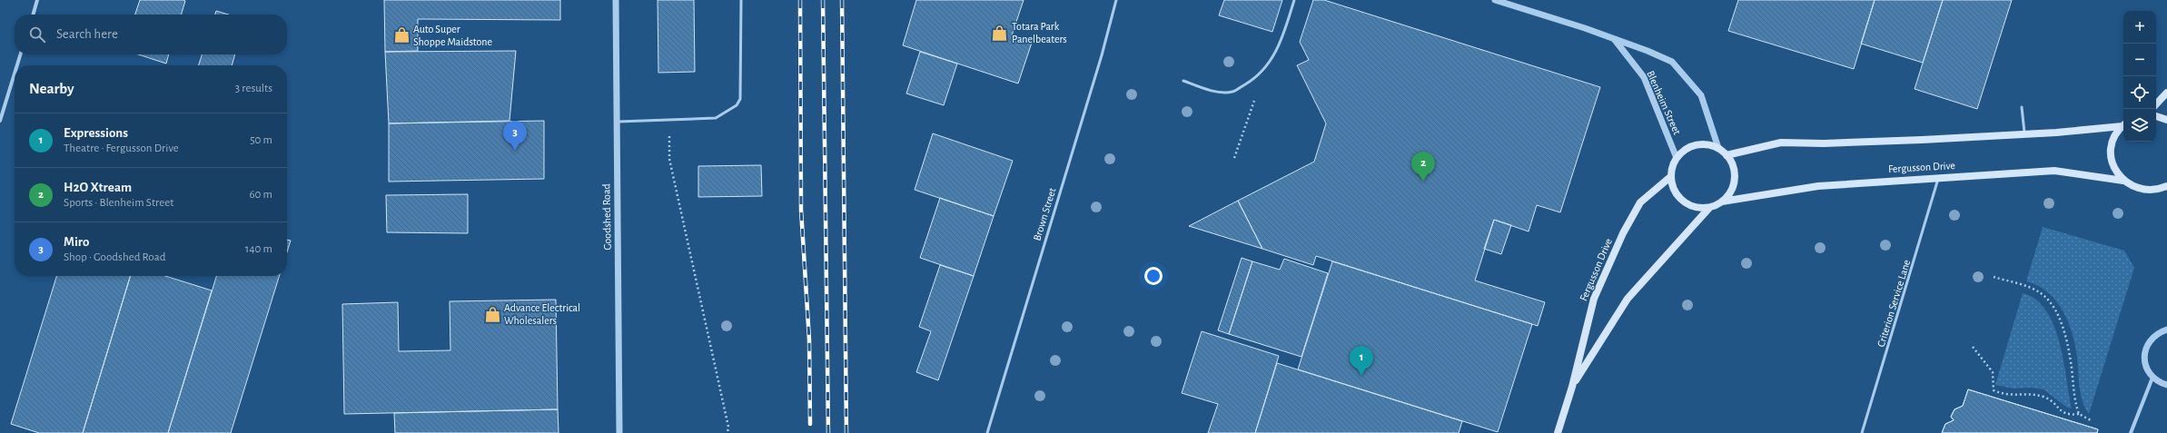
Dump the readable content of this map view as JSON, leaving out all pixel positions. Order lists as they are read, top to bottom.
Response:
{
  "streets": {
    "main road": ["Fergusson Drive"],
    "street": ["Blenheim Street", "Goodshed Road"],
    "lane": ["Brown Street", "Criterion Service Lane"]
  },
  "crossings": [
    ["Blenheim Street", "Fergusson Drive"],
    ["Fergusson Drive", "Criterion Service Lane"]
  ],
  "places": {
    "shop": ["Totara Park Panelbeaters", "Auto Super Shoppe Maidstone", "Advance Electrical Wholesalers"]
  },
  "page": {
    "map_buttons": ["+", "−"],
    "search": "Search here",
    "heading": ["Nearby", "3 results"],
    "list": [
      {
        "mark": "1",
        "name": "Expressions",
        "note": "Theatre · Fergusson Drive",
        "value": "50 m"
      },
      {
        "mark": "2",
        "name": "H2O Xtream",
        "note": "Sports · Blenheim Street",
        "value": "60 m"
      },
      {
        "mark": "3",
        "name": "Miro",
        "note": "Shop · Goodshed Road",
        "value": "140 m"
      }
    ],
    "pins": ["3", "2", "1"]
  }
}
